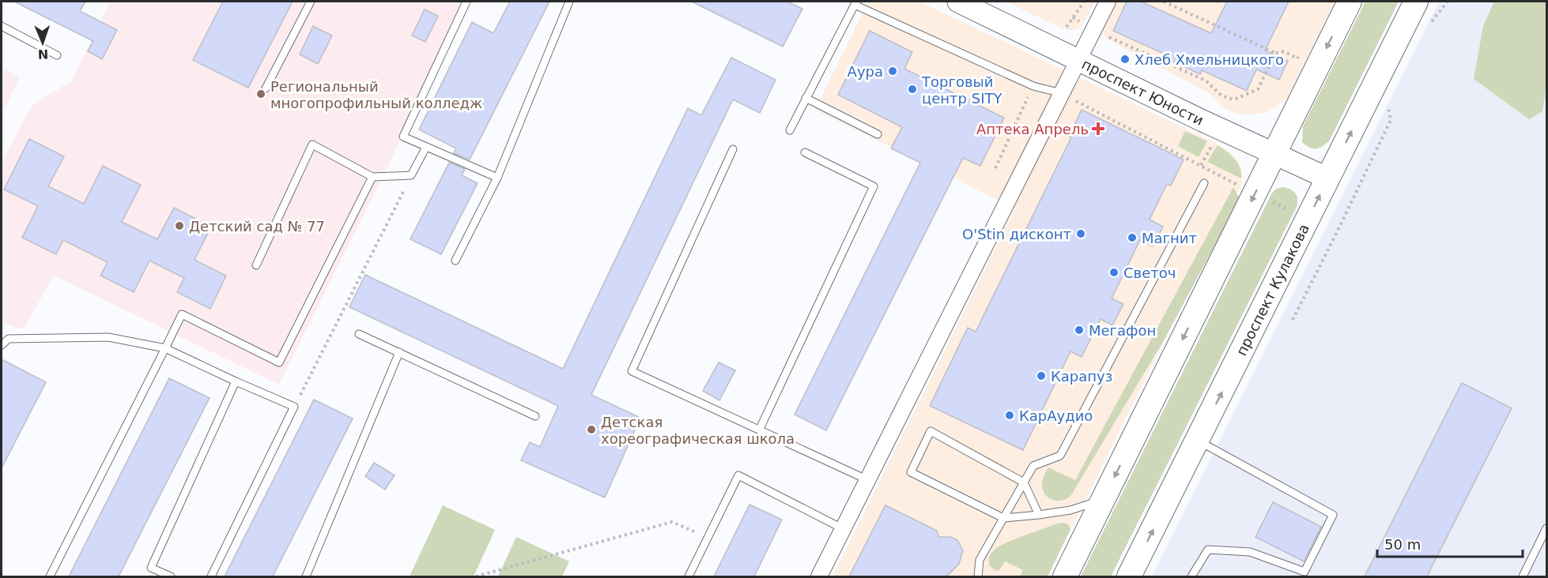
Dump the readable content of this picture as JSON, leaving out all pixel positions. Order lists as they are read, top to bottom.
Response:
{
  "streets": {
    "main road": ["проспект Юности", "проспект Кулакова"]
  },
  "crossings": [
    ["проспект Юности", "проспект Кулакова"]
  ],
  "places": {
    "other": [
      "Хлеб Хмельницкого",
      "Аура",
      "Торговый центр SITY",
      "Региональный многопрофильный колледж",
      "Детский сад № 77",
      "O'Stin дисконт",
      "Магнит",
      "Светоч",
      "Мегафон",
      "Карапуз",
      "КарАудио",
      "Детская хореографическая школа"
    ],
    "health": ["Аптека Апрель"]
  },
  "scale_bar": "50 m",
  "north": "bottom"
}
